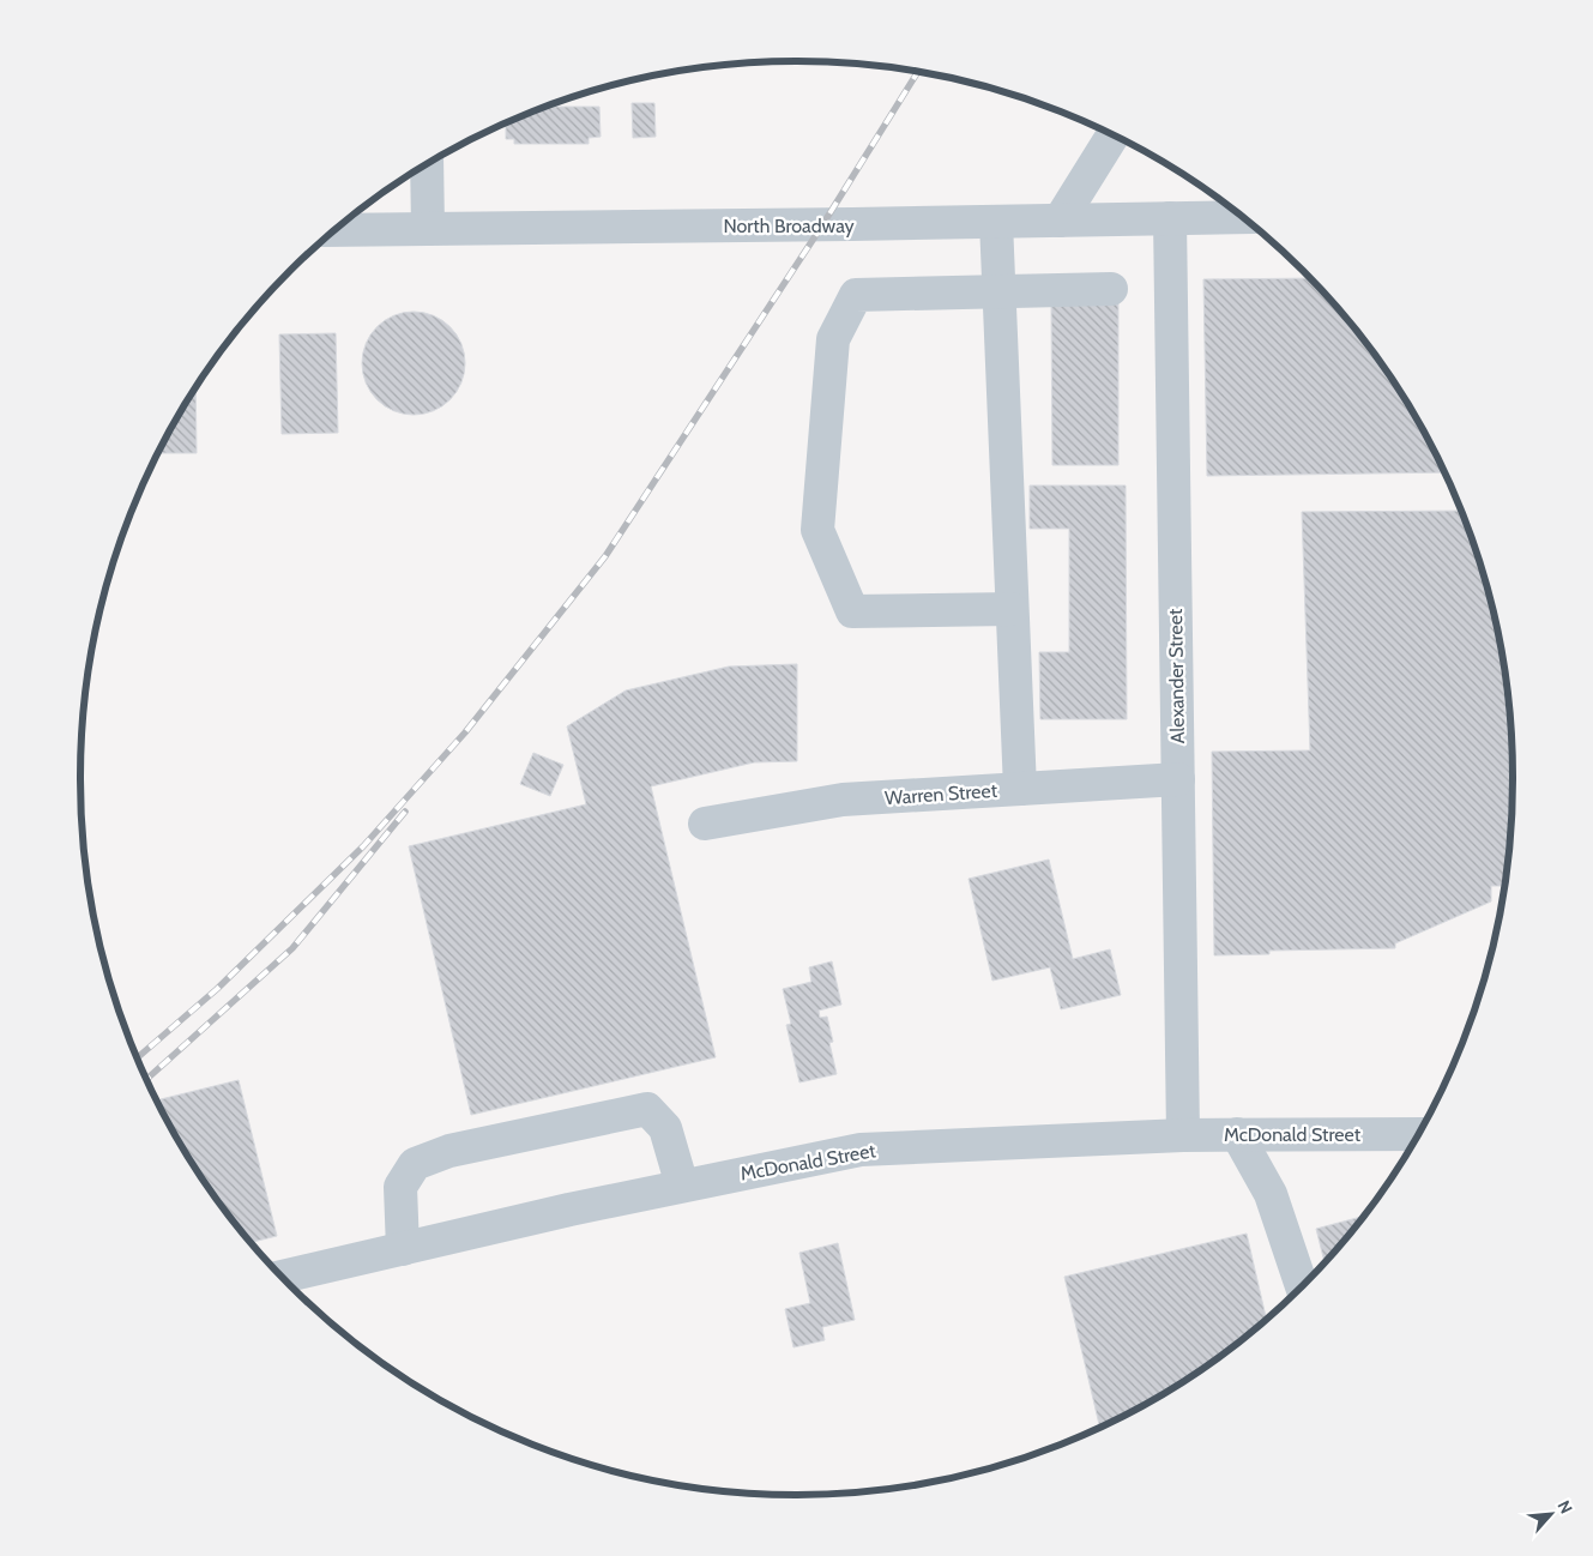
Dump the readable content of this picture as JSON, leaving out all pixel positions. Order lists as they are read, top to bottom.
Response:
{
  "streets": {
    "street": [
      "North Broadway",
      "Alexander Street",
      "Warren Street",
      "McDonald Street"
    ]
  },
  "crossings": [
    ["North Broadway", "Alexander Street"],
    ["Alexander Street", "Warren Street"],
    ["Alexander Street", "McDonald Street"]
  ],
  "north": "top right"
}
